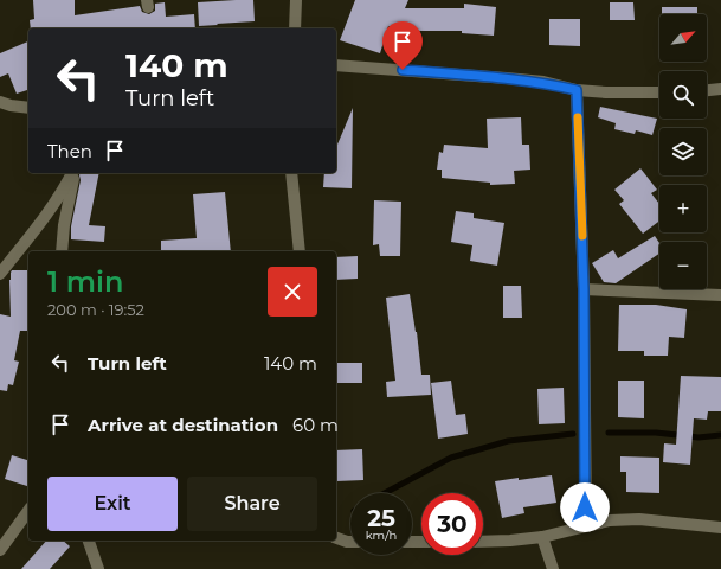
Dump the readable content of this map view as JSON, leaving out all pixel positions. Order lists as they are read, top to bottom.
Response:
{
  "north": "top right",
  "page": {
    "map_buttons": ["+", "−"],
    "turn": ["140 m", "Turn left"],
    "then": "Then",
    "heading": ["1 min", "200 m · 19:52"],
    "list": [
      {
        "name": "Turn left",
        "value": "140 m"
      },
      {
        "name": "Arrive at destination",
        "value": "60 m"
      }
    ],
    "buttons": ["Exit", "Share"],
    "speed": "25 km/h",
    "limit": "30"
  }
}
